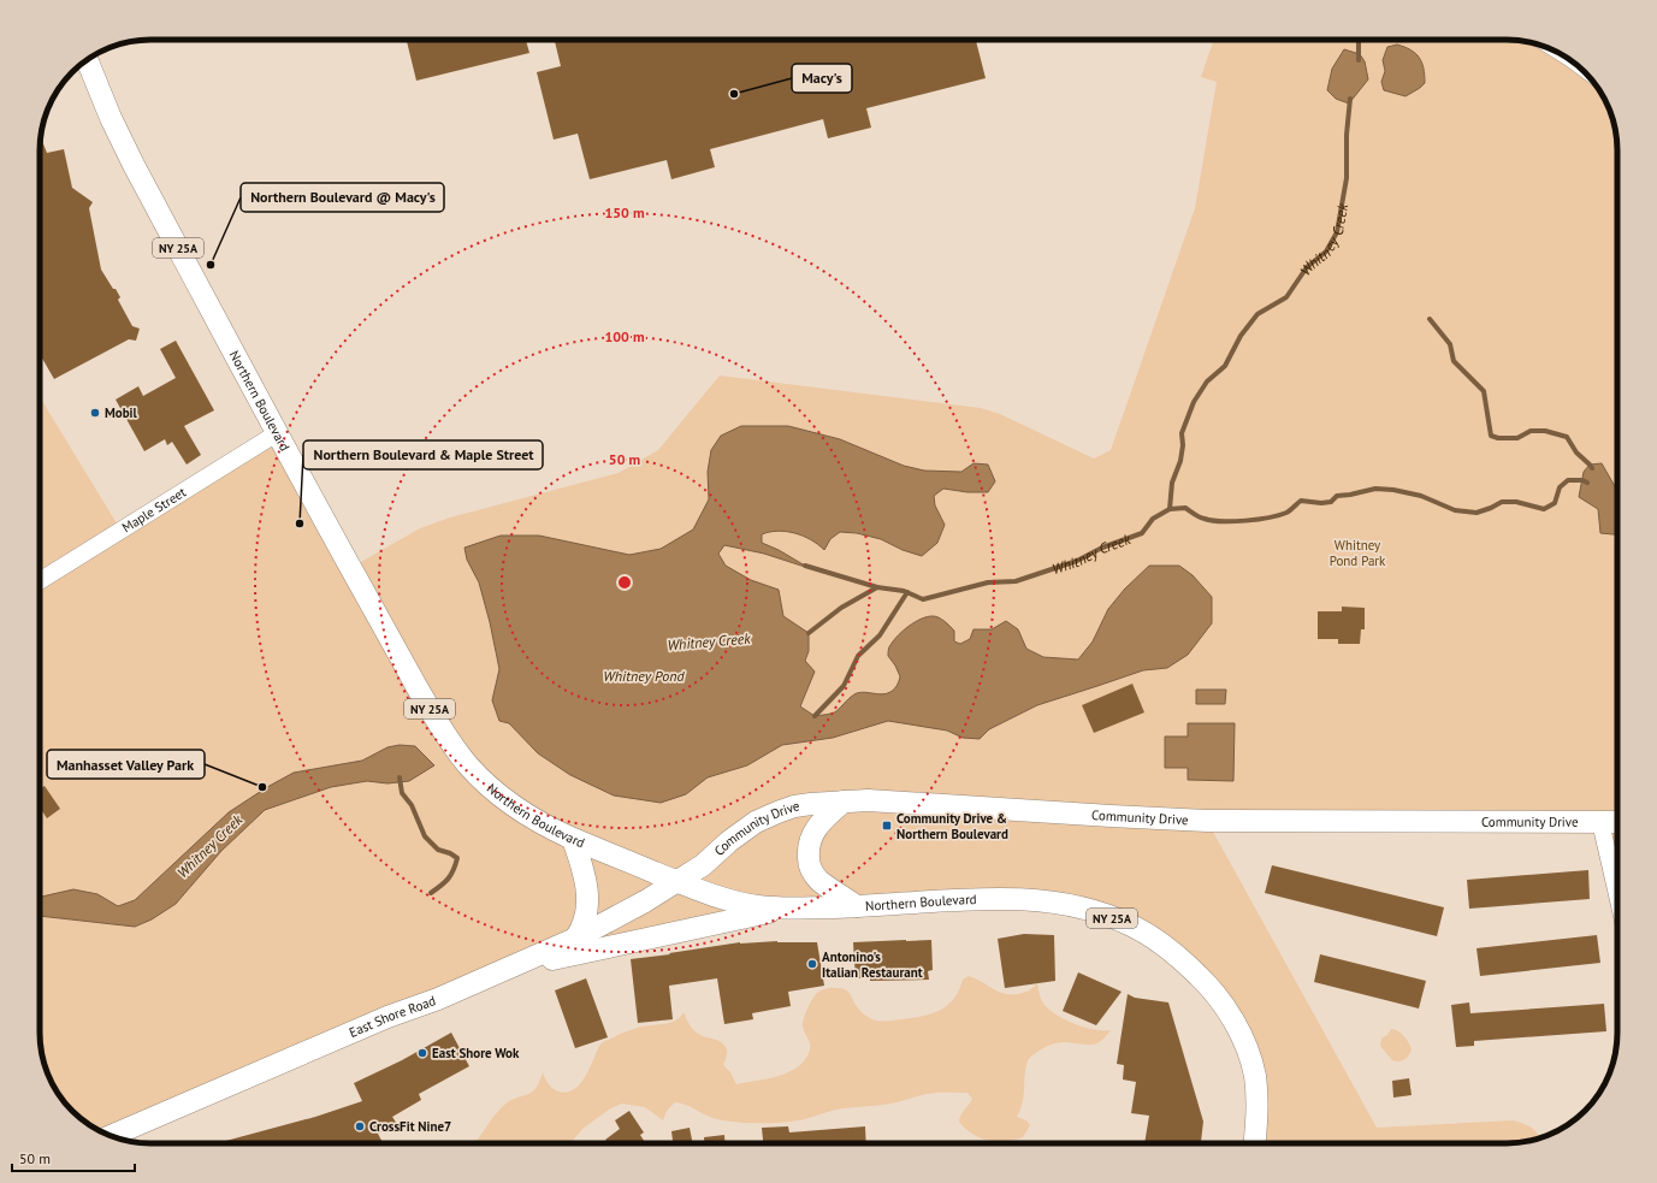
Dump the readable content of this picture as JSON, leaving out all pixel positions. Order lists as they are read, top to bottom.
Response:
{
  "streets": {
    "main road": [
      "NY 25A",
      "Northern Boulevard",
      "Community Drive",
      "East Shore Road"
    ],
    "street": ["Maple Street"]
  },
  "crossings": [
    ["Northern Boulevard", "Maple Street"],
    ["Northern Boulevard", "Community Drive"],
    ["Northern Boulevard", "East Shore Road"],
    ["Community Drive", "East Shore Road"]
  ],
  "water": ["Whitney Creek", "Whitney Pond"],
  "parks": ["Whitney Pond Park"],
  "places": {
    "other": [
      "Macy's",
      "Northern Boulevard @ Macy's",
      "Mobil",
      "Northern Boulevard & Maple Street",
      "Manhasset Valley Park",
      "Antonino's Italian Restaurant",
      "East Shore Wok",
      "CrossFit Nine7"
    ],
    "transit": ["Community Drive & Northern Boulevard"]
  },
  "scale_bar": "50 m",
  "rings": ["150 m", "100 m", "50 m"]
}
